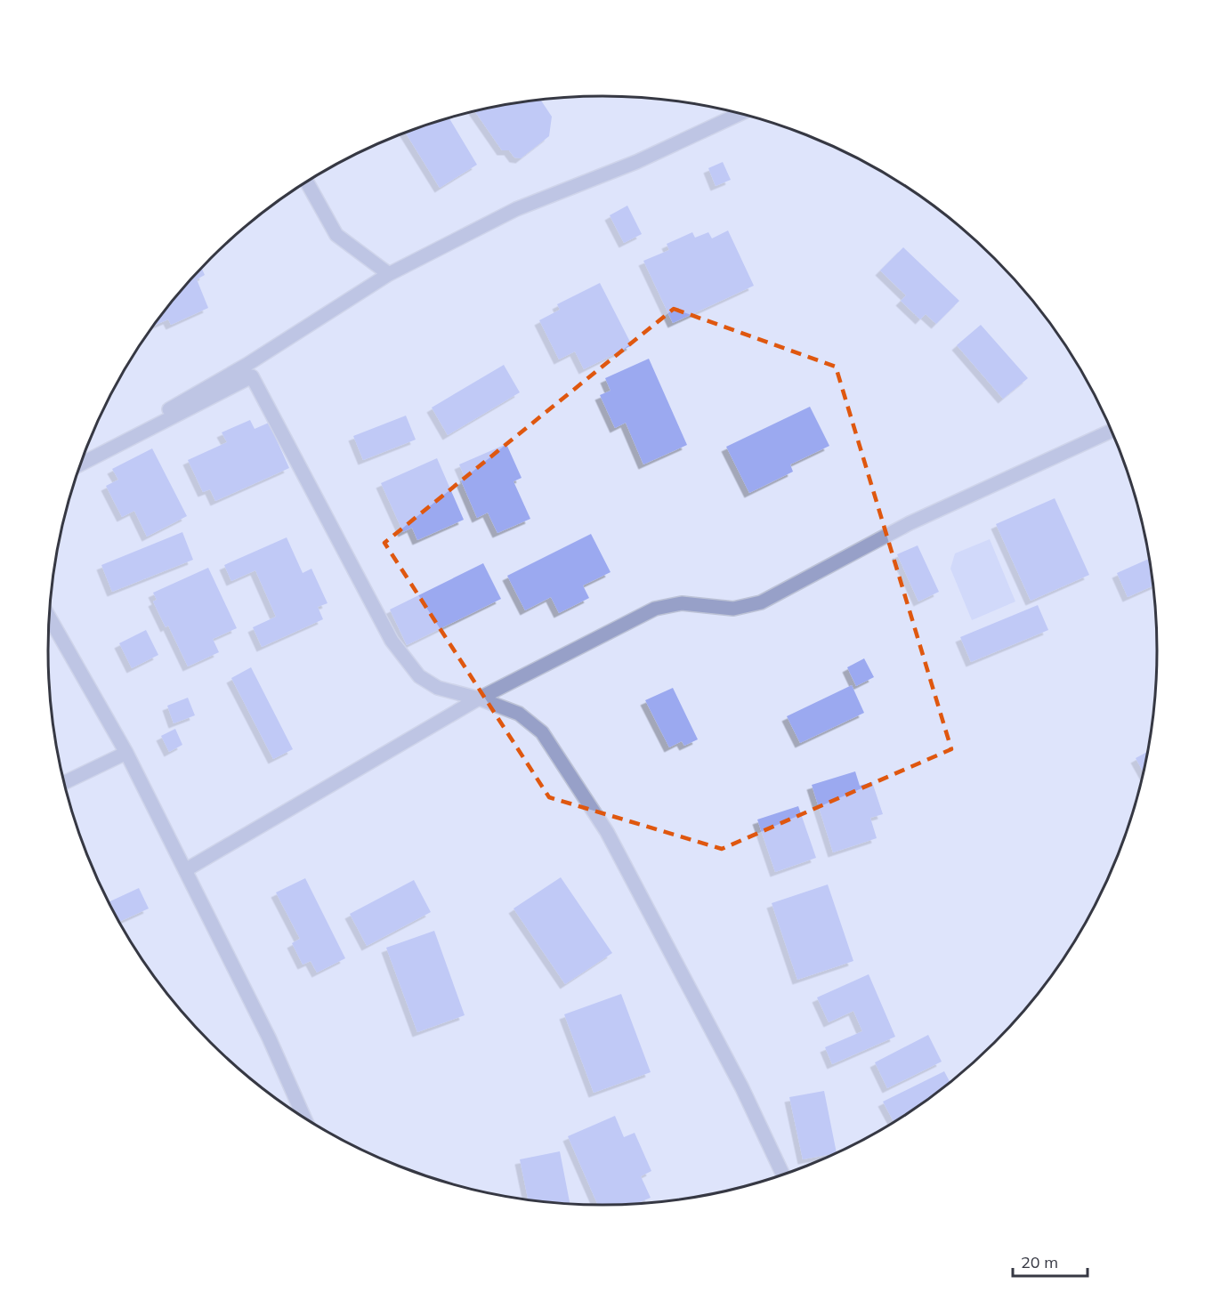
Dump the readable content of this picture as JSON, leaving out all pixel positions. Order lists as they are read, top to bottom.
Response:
{
  "scale_bar": "20 m"
}
